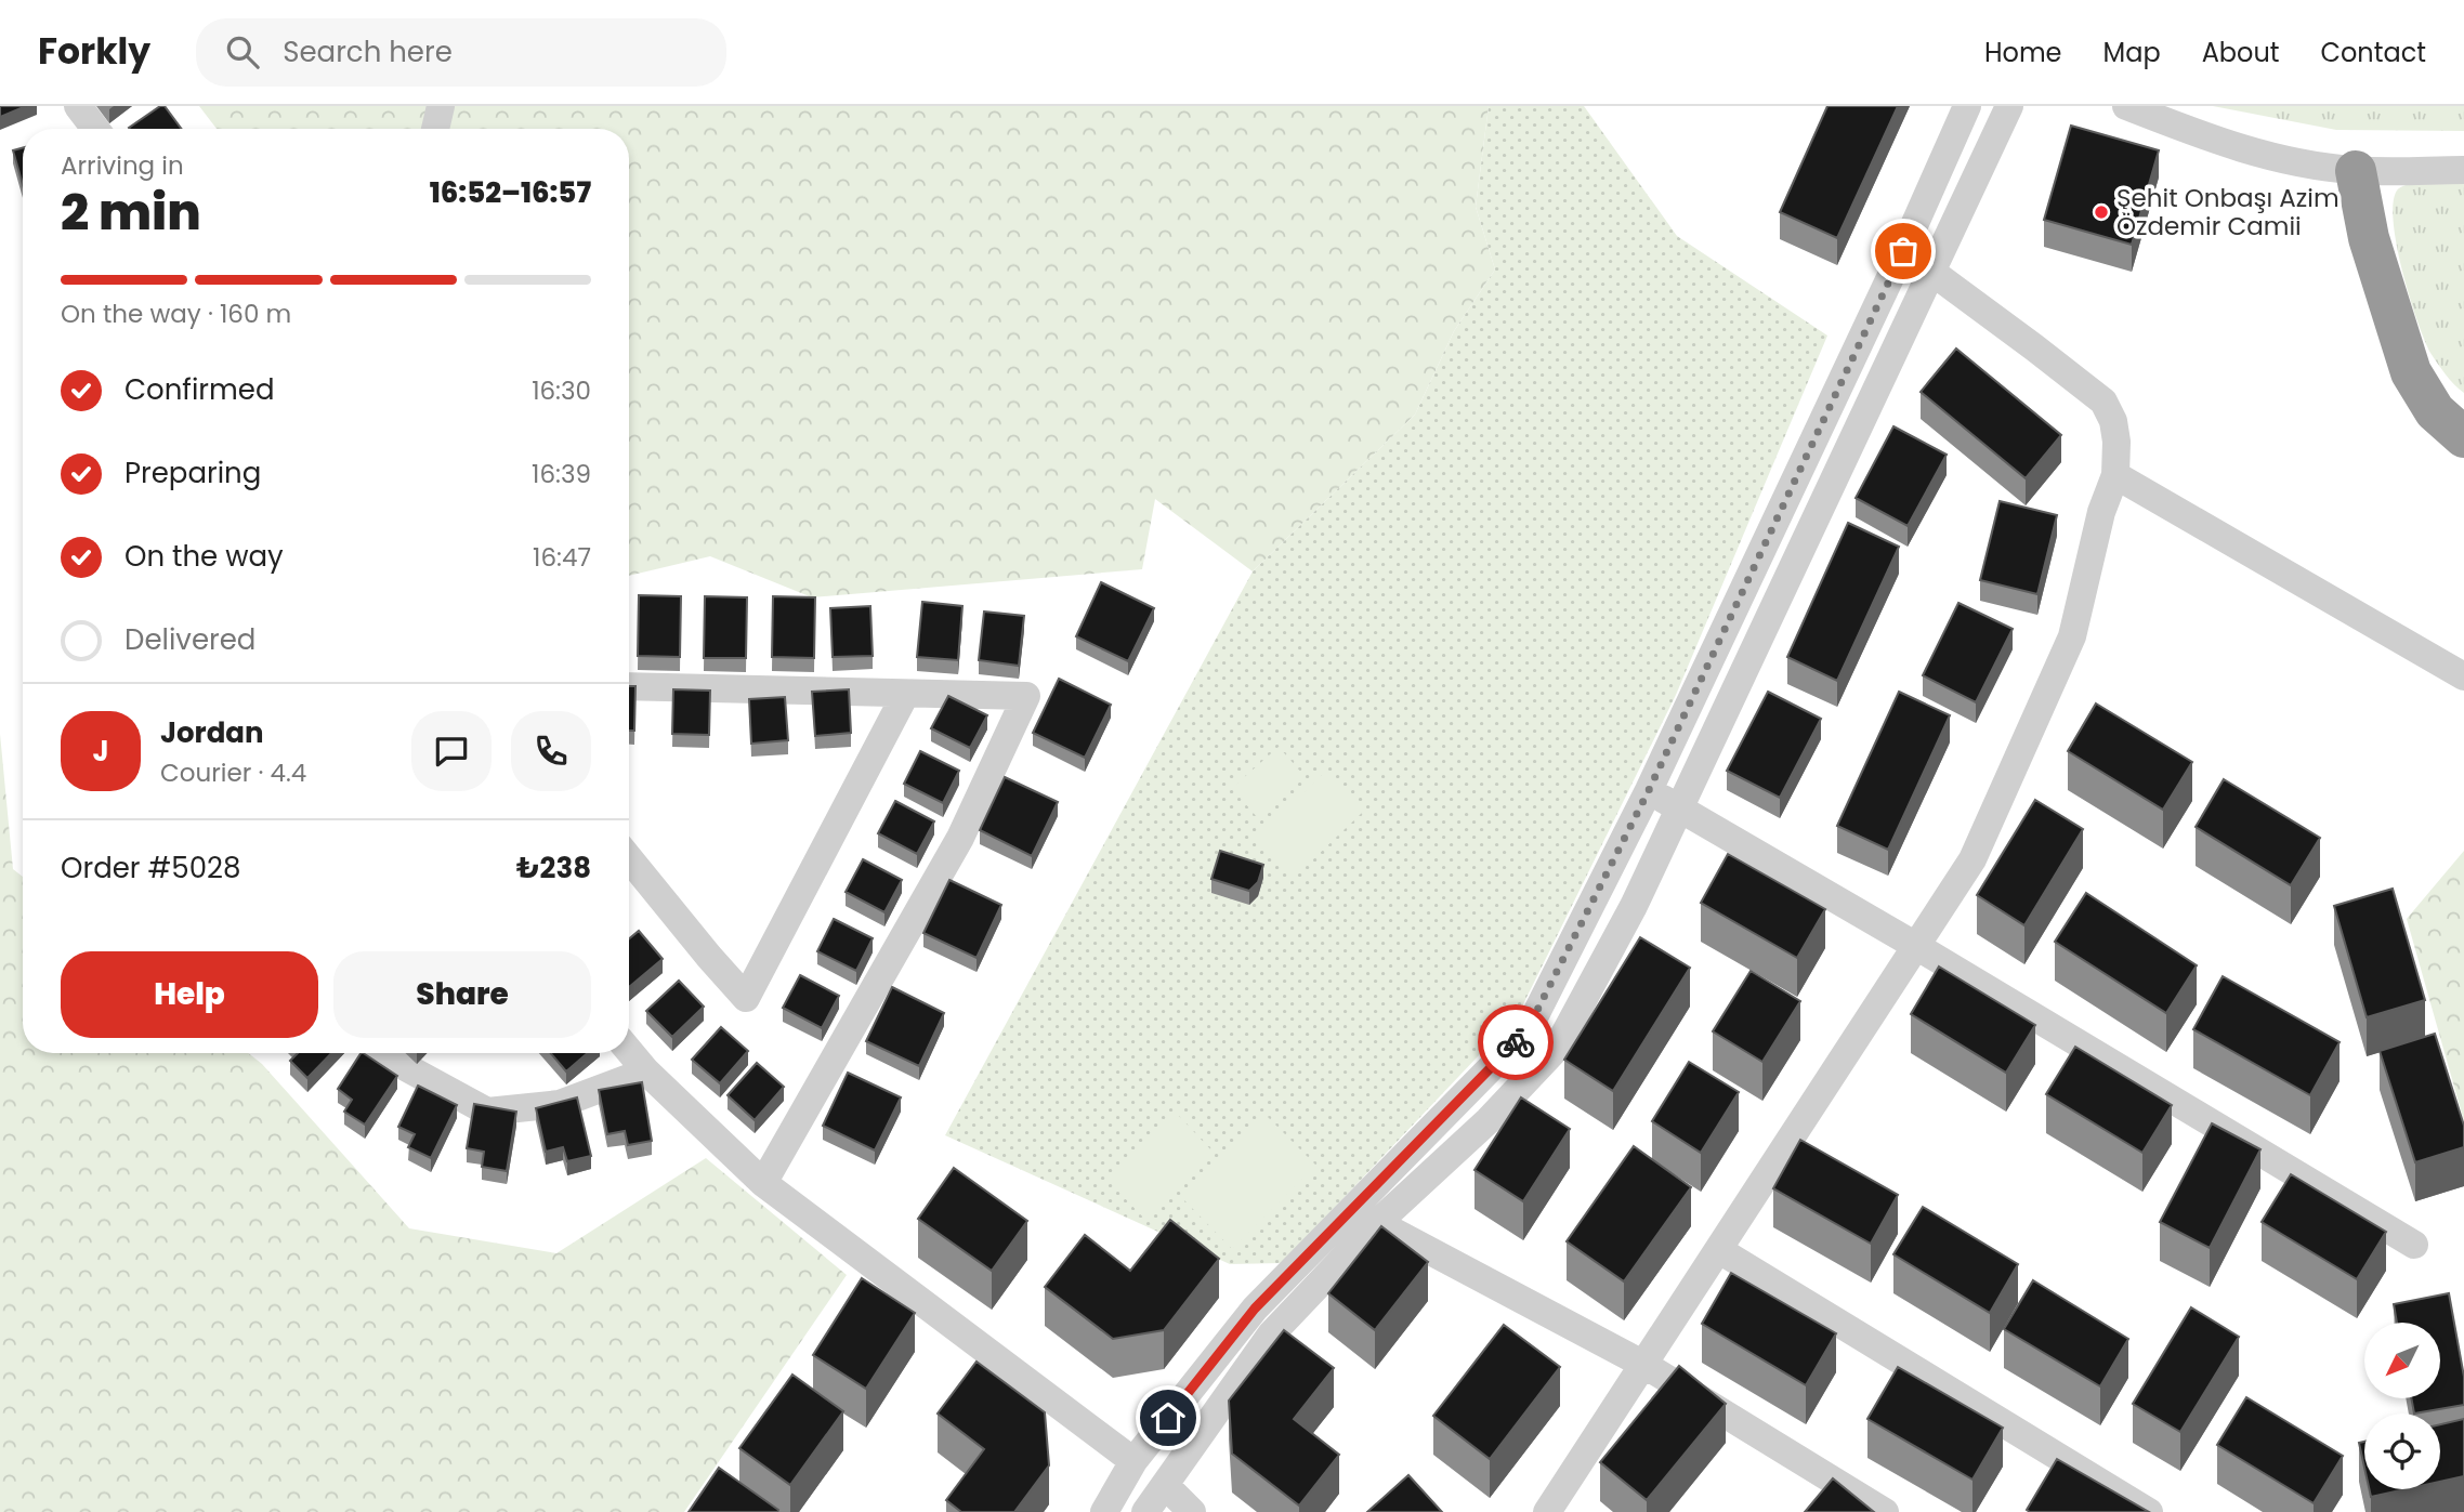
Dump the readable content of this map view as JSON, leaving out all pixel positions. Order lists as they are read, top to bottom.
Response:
{
  "places": ["Şehit Onbaşı Azim Özdemir Camii"],
  "north": "bottom left",
  "page": {
    "header": "Forkly",
    "search": "Search here",
    "nav": [
      "Home",
      "Map",
      "About",
      "Contact"
    ],
    "heading": ["2 min", "Arriving in", "16:52–16:57"],
    "panel": [
      "Jordan",
      "Courier · 4.4",
      "Order #5028",
      "₺238"
    ],
    "bar": "On the way · 160 m",
    "list": [
      ["Confirmed", "16:30"],
      ["Preparing", "16:39"],
      ["On the way", "16:47"],
      "Delivered"
    ],
    "round": "J",
    "buttons": ["Help", "Share"]
  }
}
